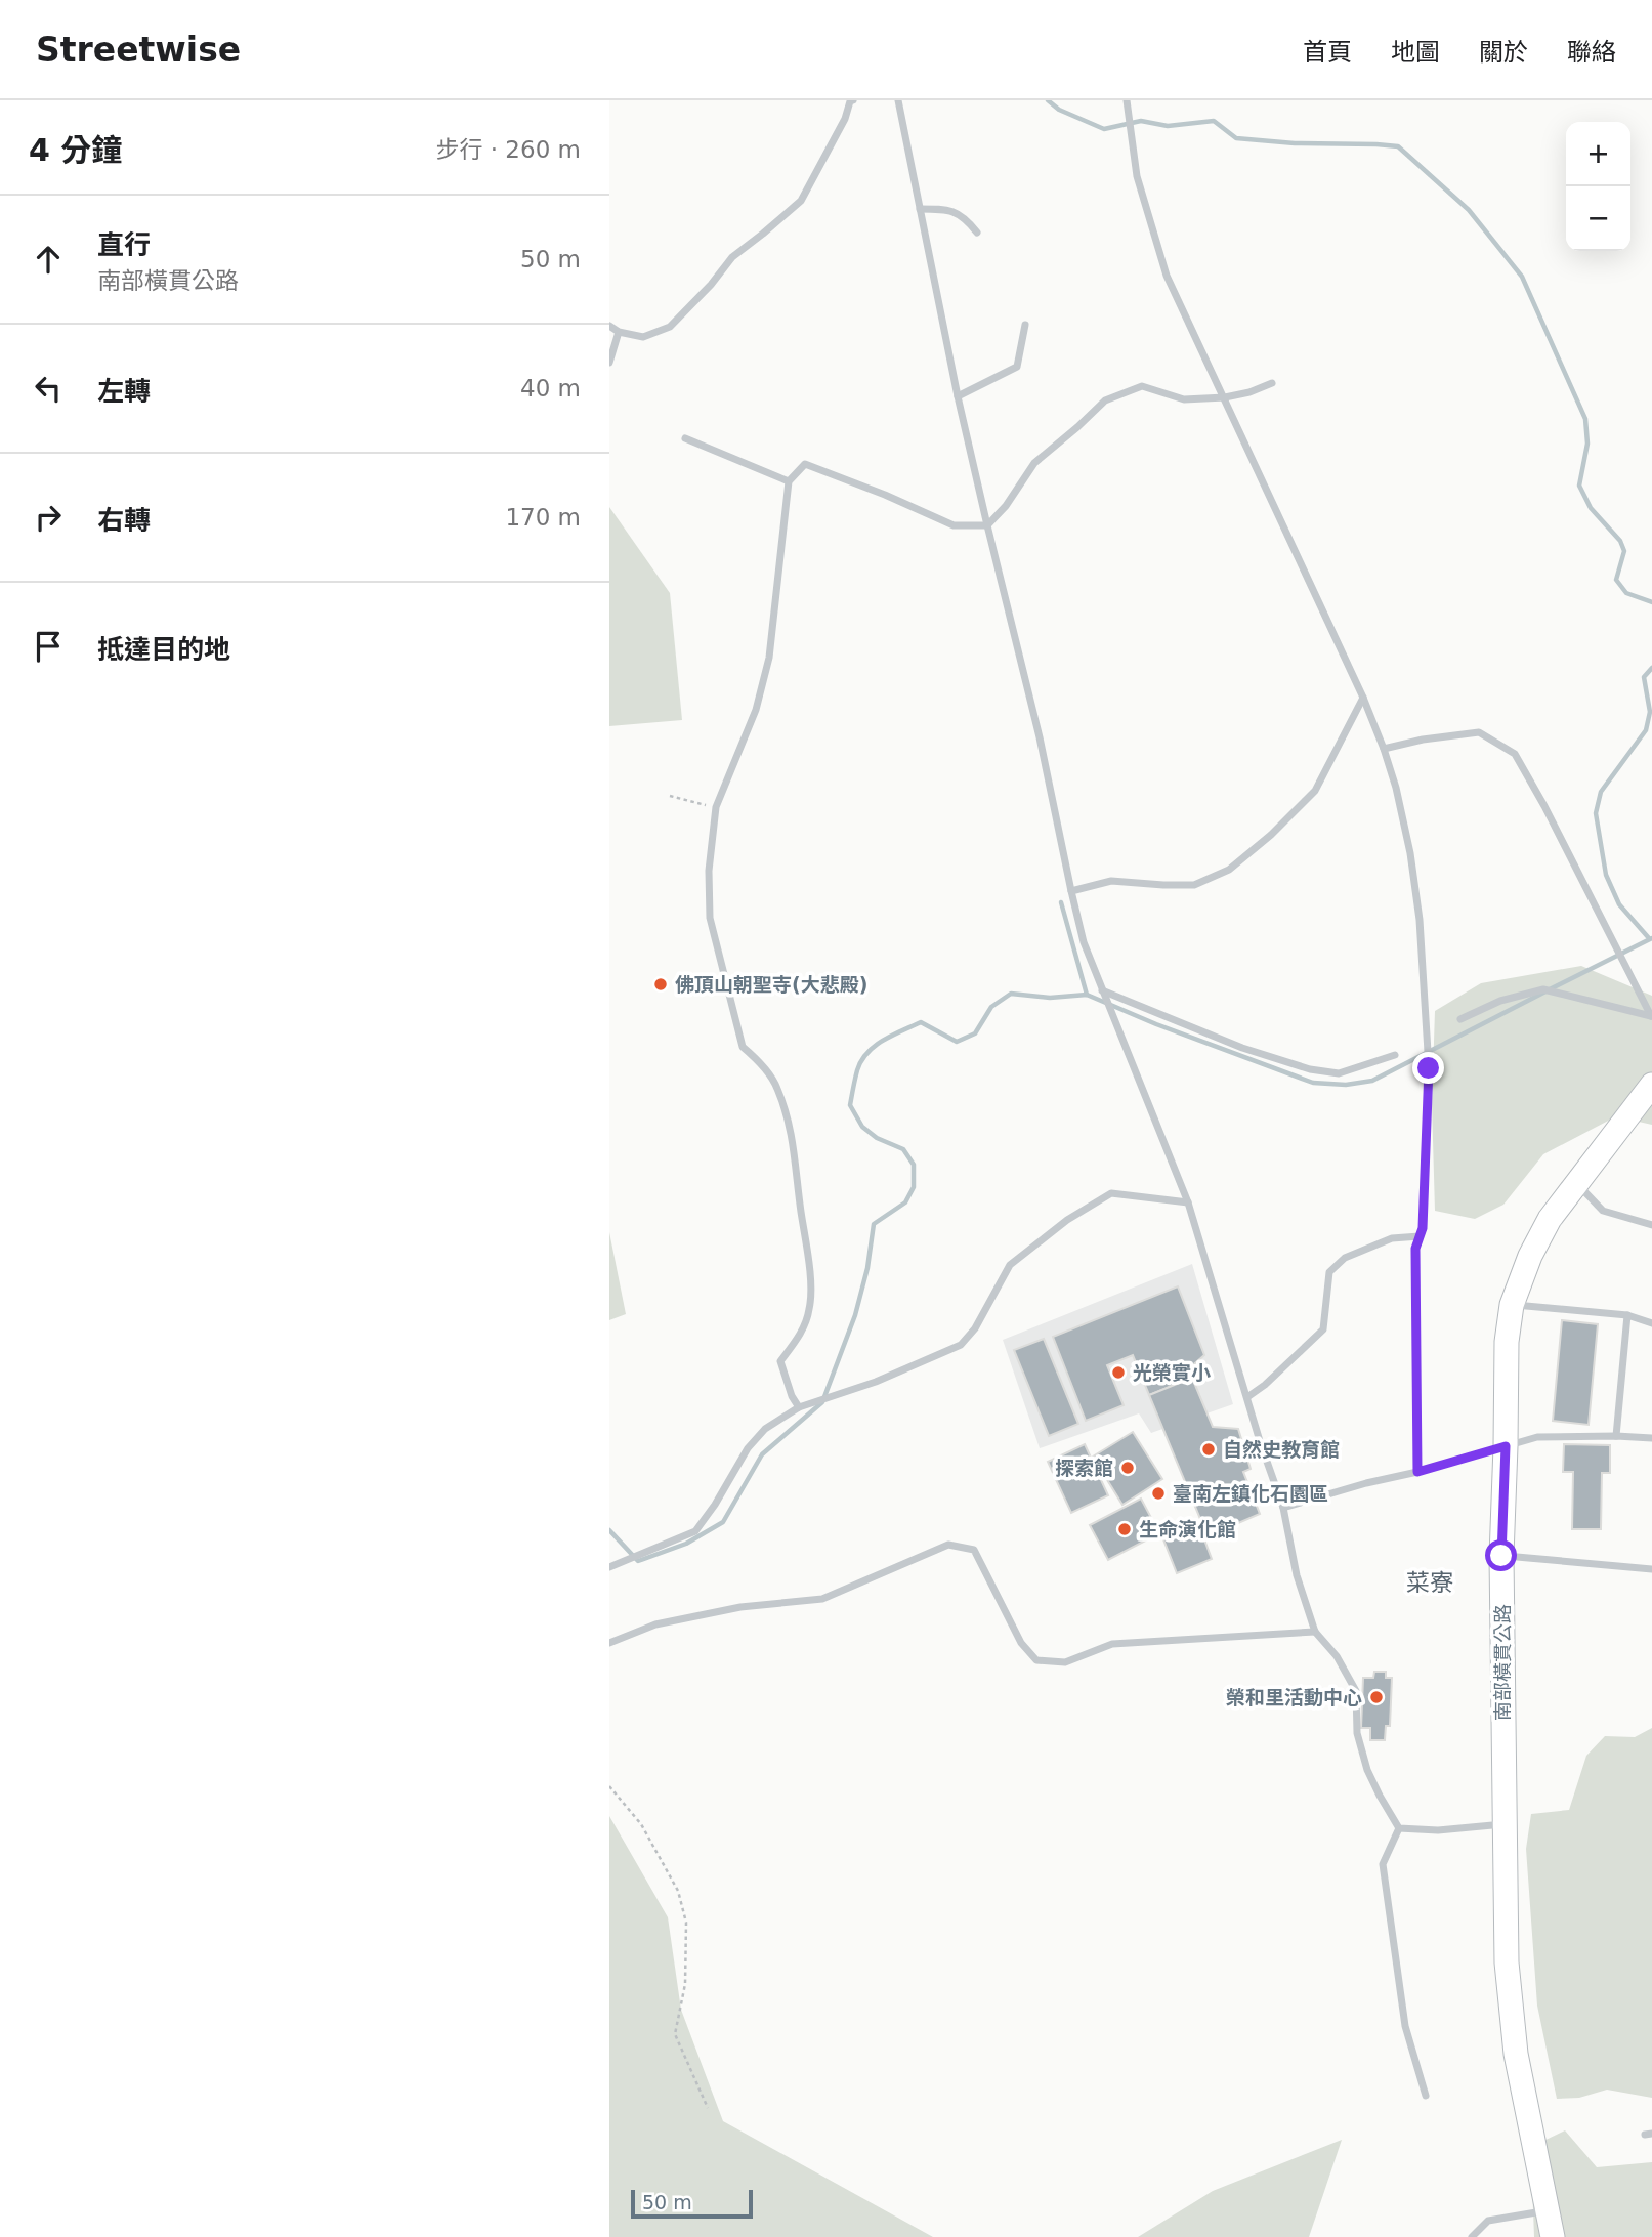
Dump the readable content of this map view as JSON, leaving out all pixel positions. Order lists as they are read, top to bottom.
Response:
{
  "streets": {
    "main road": ["南部橫貫公路"]
  },
  "districts": ["菜寮"],
  "places": [
    "佛頂山朝聖寺(大悲殿)",
    "光榮實小",
    "自然史教育館",
    "探索館",
    "臺南左鎮化石園區",
    "生命演化館",
    "榮和里活動中心"
  ],
  "scale_bar": "50 m",
  "page": {
    "header": "Streetwise",
    "nav": [
      "首頁",
      "地圖",
      "關於",
      "聯絡"
    ],
    "heading": ["4 分鐘", "步行 · 260 m"],
    "map_buttons": ["+", "−"],
    "list": [
      ["直行", "南部橫貫公路", "50 m"],
      ["左轉", "40 m"],
      ["右轉", "170 m"],
      "抵達目的地"
    ],
    "scale": "50 m"
  }
}
